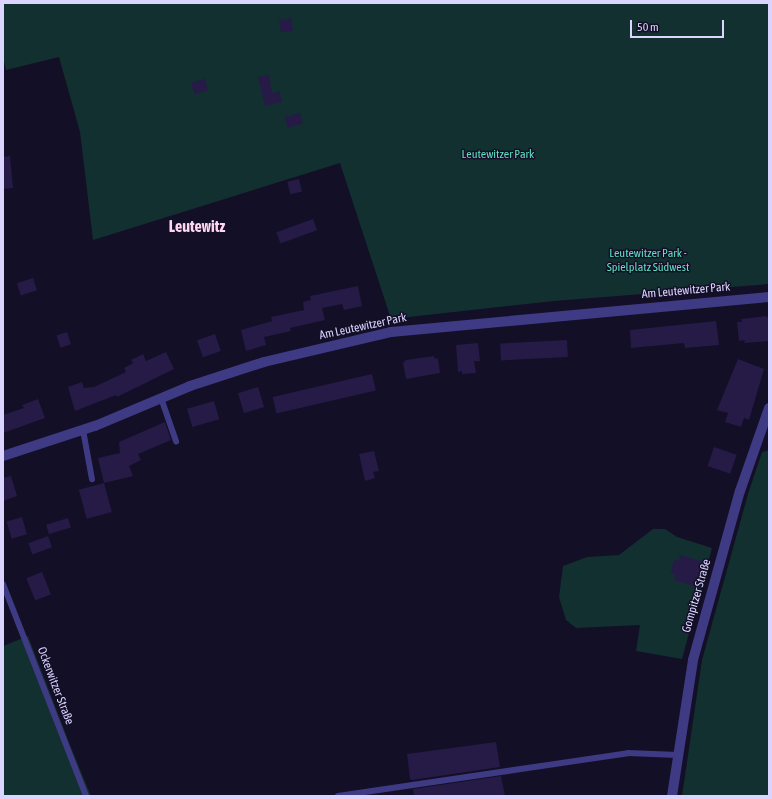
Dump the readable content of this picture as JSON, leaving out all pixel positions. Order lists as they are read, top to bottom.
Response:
{
  "streets": {
    "street": ["Am Leutewitzer Park", "Gompitzer Straße"],
    "lane": ["Ockerwitzer Straße"]
  },
  "districts": ["Leutewitz"],
  "parks": ["Leutewitzer Park", "Leutewitzer Park - Spielplatz Südwest"],
  "scale_bar": "50 m"
}
